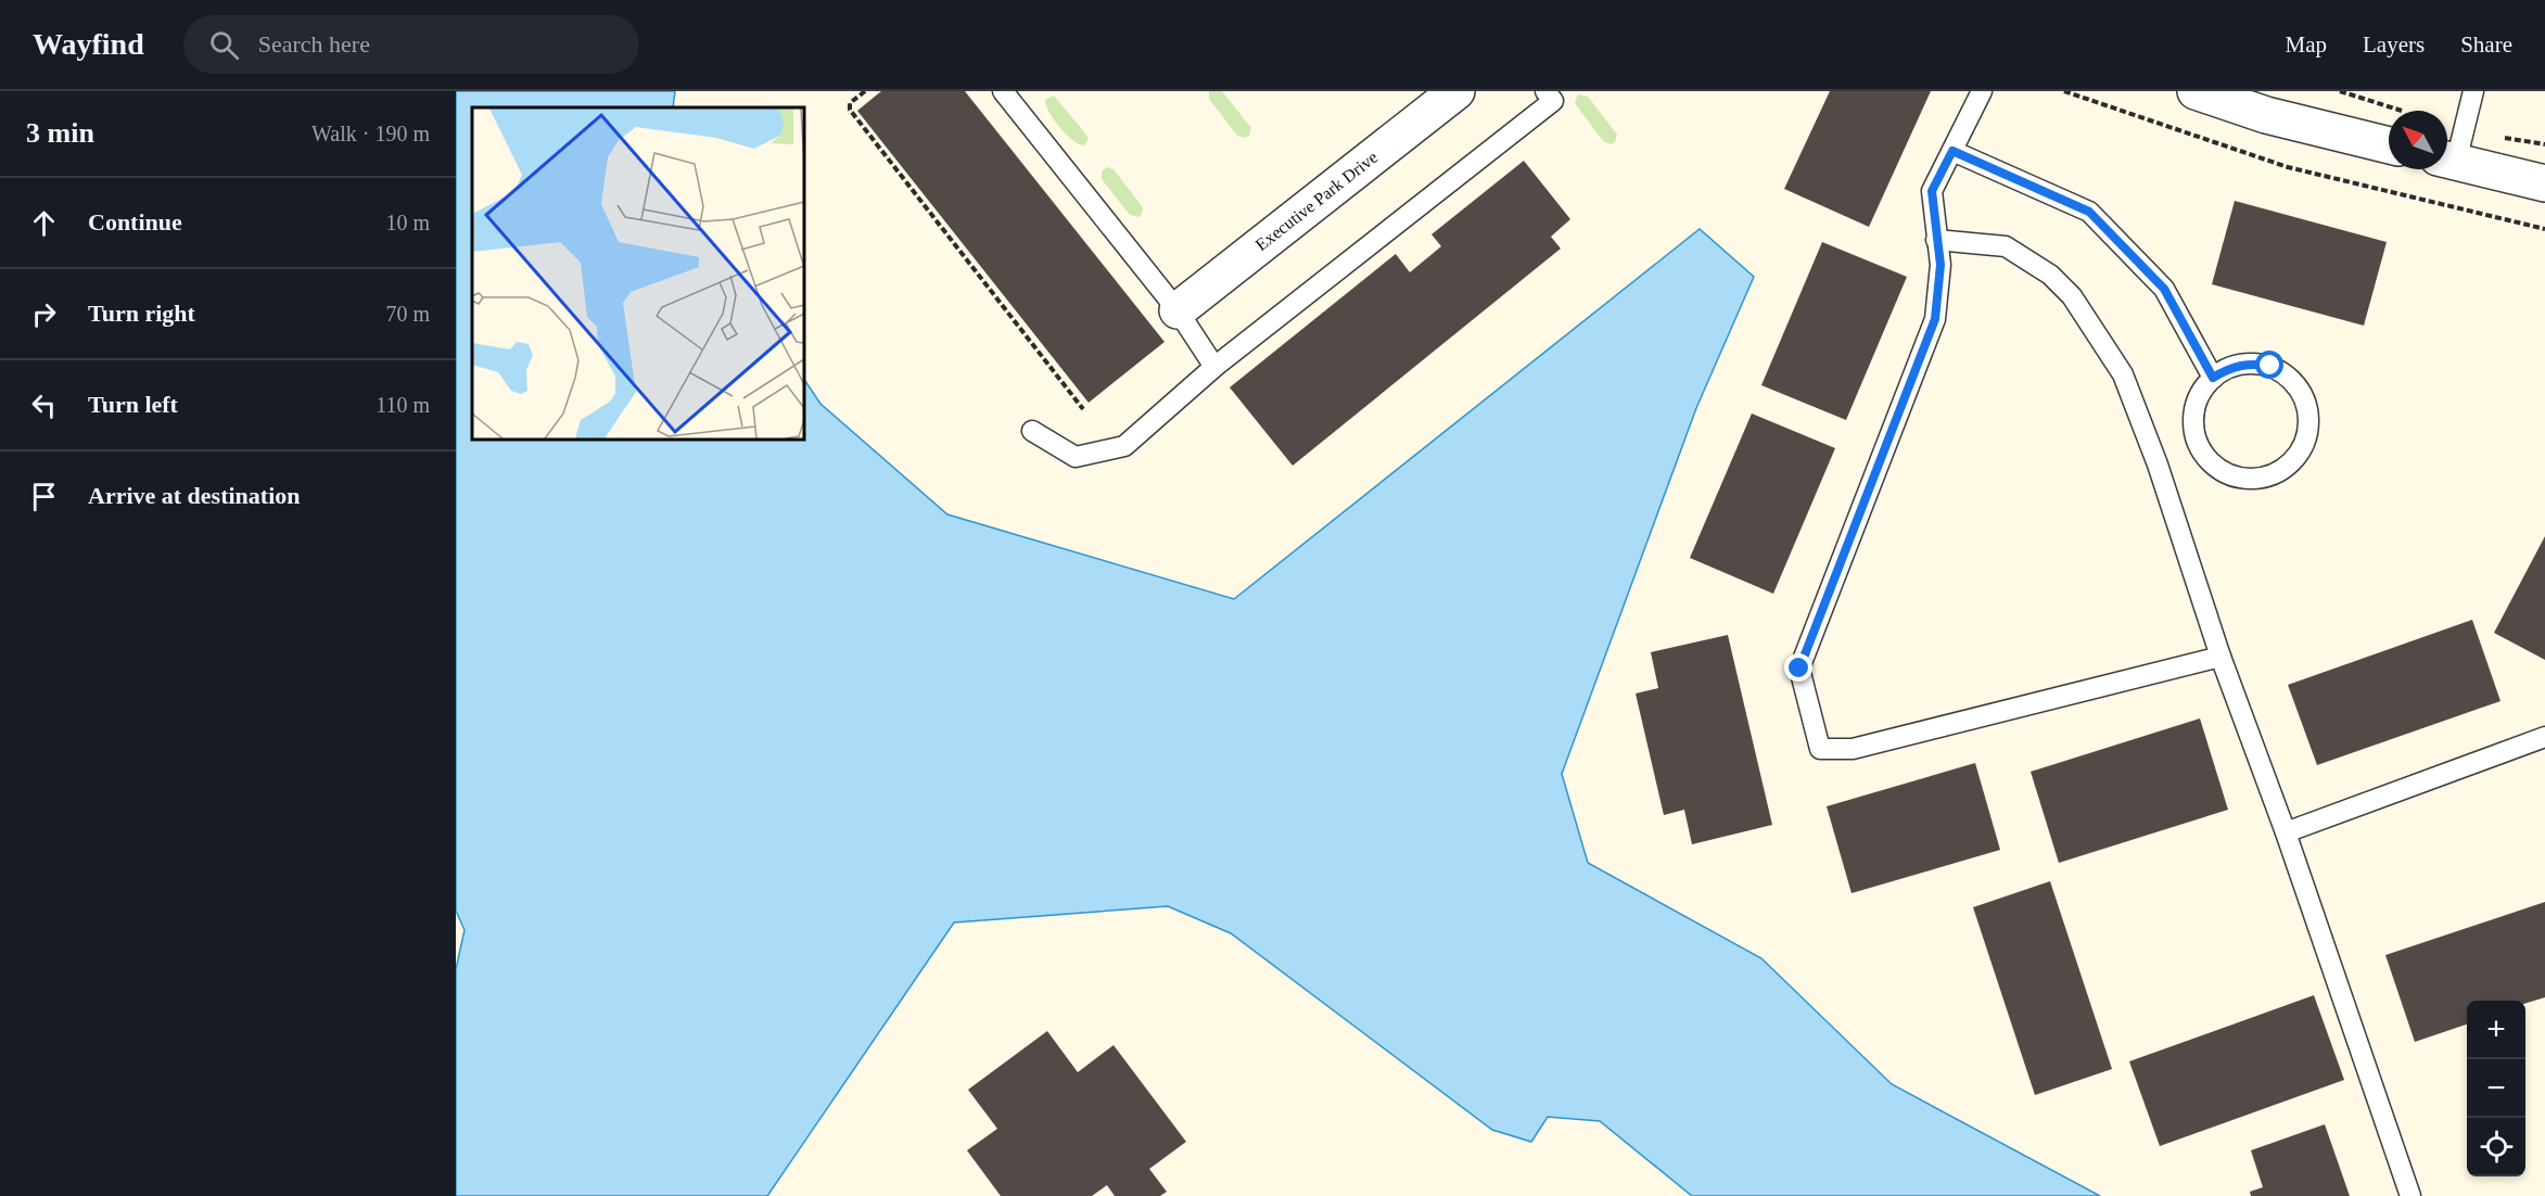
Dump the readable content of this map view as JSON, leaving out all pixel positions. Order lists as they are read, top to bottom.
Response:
{
  "streets": {
    "street": ["Executive Park Drive"]
  },
  "north": "top left",
  "page": {
    "header": "Wayfind",
    "search": "Search here",
    "nav": ["Map", "Layers", "Share"],
    "heading": ["3 min", "Walk · 190 m"],
    "list": [
      ["Continue", "10 m"],
      ["Turn right", "70 m"],
      ["Turn left", "110 m"],
      "Arrive at destination"
    ],
    "map_buttons": ["+", "−"]
  }
}
